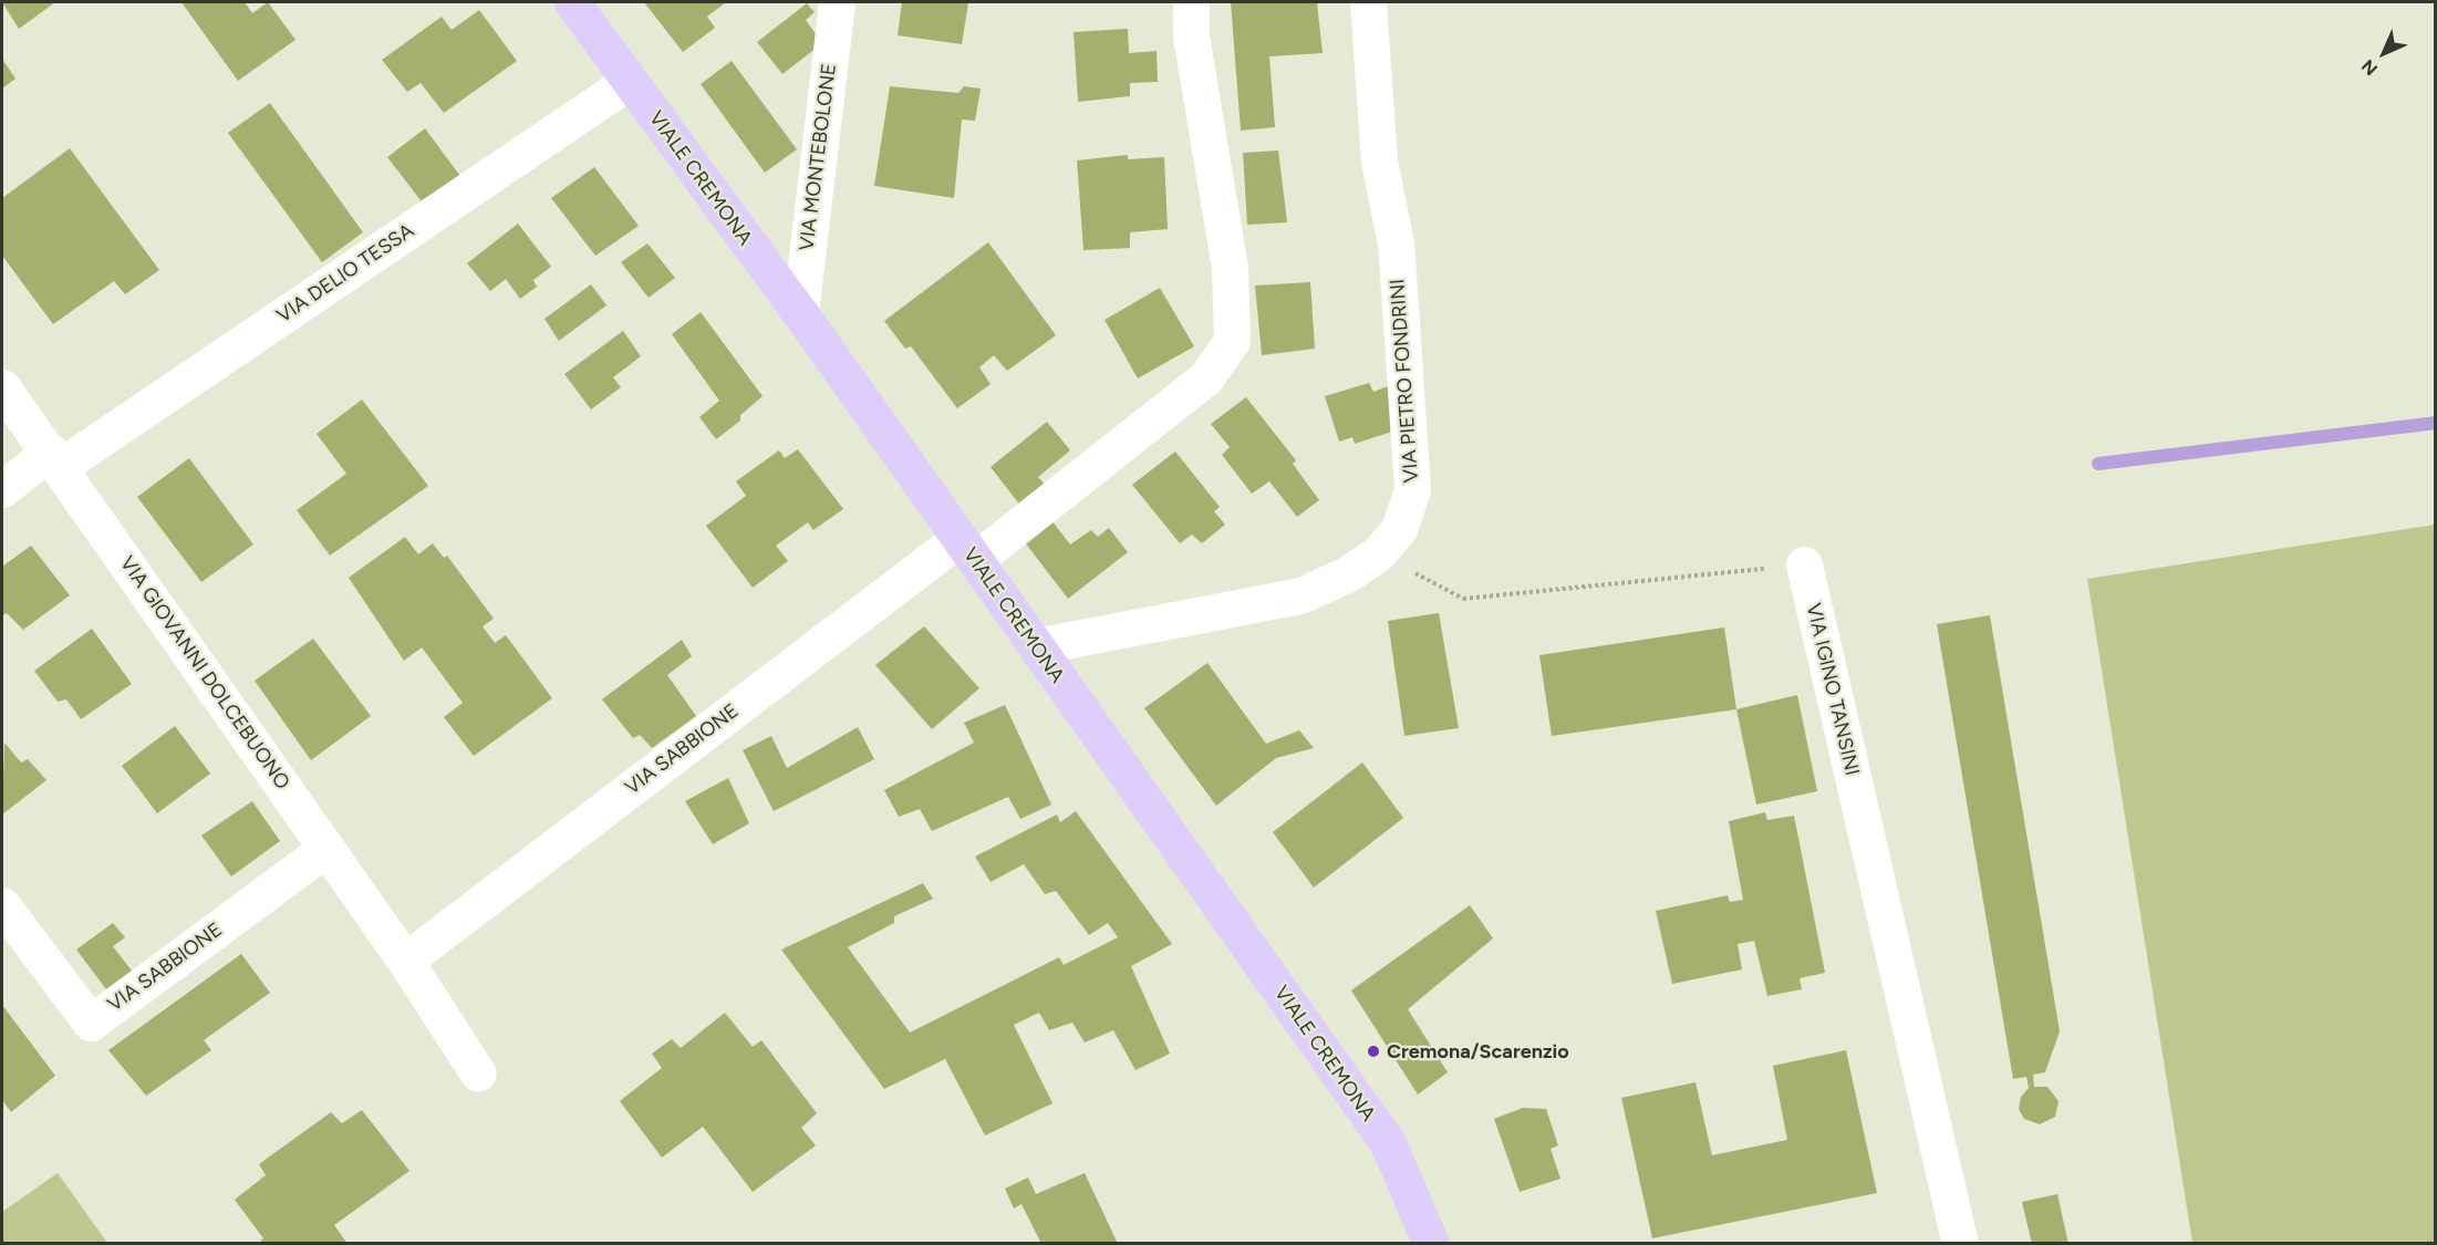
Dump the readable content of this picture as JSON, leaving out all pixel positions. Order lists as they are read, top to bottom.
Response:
{
  "streets": {
    "main road": ["VIALE CREMONA"],
    "street": [
      "VIA MONTEBOLONE",
      "VIA DELIO TESSA",
      "VIA PIETRO FONDRINI",
      "VIA GIOVANNI DOLCEBUONO",
      "VIA IGINO TANSINI",
      "VIA SABBIONE"
    ]
  },
  "crossings": [
    ["VIA MONTEBOLONE", "VIALE CREMONA"],
    ["VIALE CREMONA", "VIA DELIO TESSA"],
    ["VIALE CREMONA", "VIA PIETRO FONDRINI"],
    ["VIALE CREMONA", "VIA SABBIONE"],
    ["VIA DELIO TESSA", "VIA GIOVANNI DOLCEBUONO"],
    ["VIA GIOVANNI DOLCEBUONO", "VIA SABBIONE"]
  ],
  "places": ["Cremona/Scarenzio"],
  "north": "bottom left"
}
